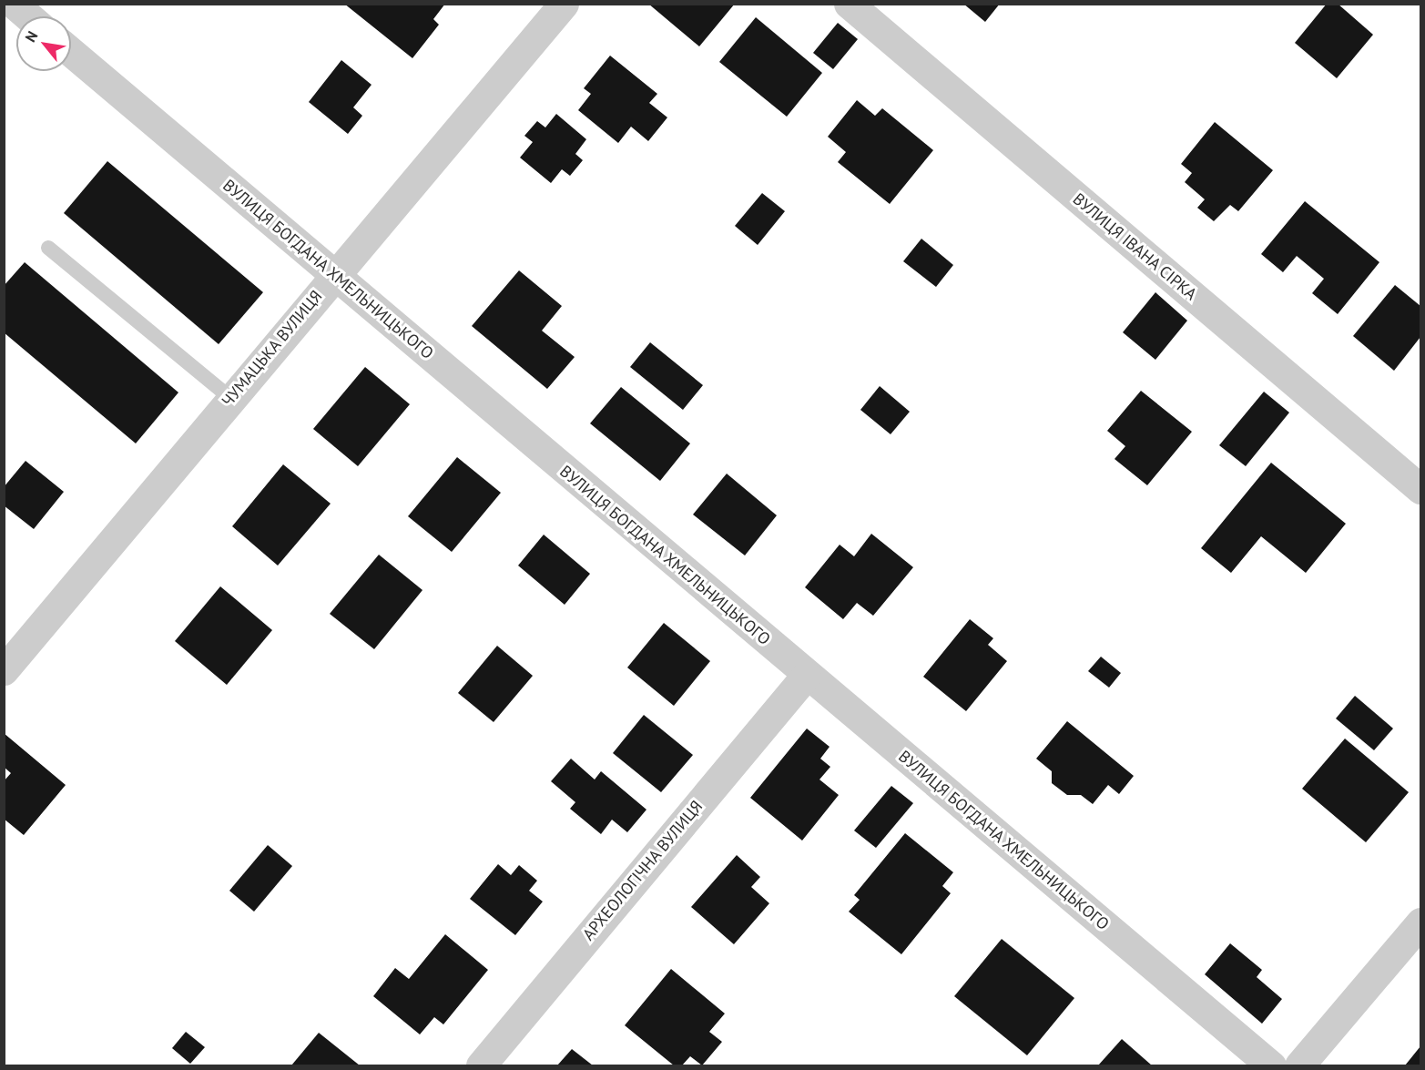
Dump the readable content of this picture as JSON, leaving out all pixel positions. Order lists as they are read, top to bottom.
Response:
{
  "streets": {
    "street": [
      "ВУЛИЦЯ ІВАНА СІРКА",
      "ВУЛИЦЯ БОГДАНА ХМЕЛЬНИЦЬКОГО",
      "ЧУМАЦЬКА ВУЛИЦЯ",
      "АРХЕОЛОГІЧНА ВУЛИЦЯ"
    ]
  },
  "crossings": [
    ["ВУЛИЦЯ БОГДАНА ХМЕЛЬНИЦЬКОГО", "ЧУМАЦЬКА ВУЛИЦЯ"],
    ["ВУЛИЦЯ БОГДАНА ХМЕЛЬНИЦЬКОГО", "АРХЕОЛОГІЧНА ВУЛИЦЯ"]
  ],
  "north": "top left"
}
